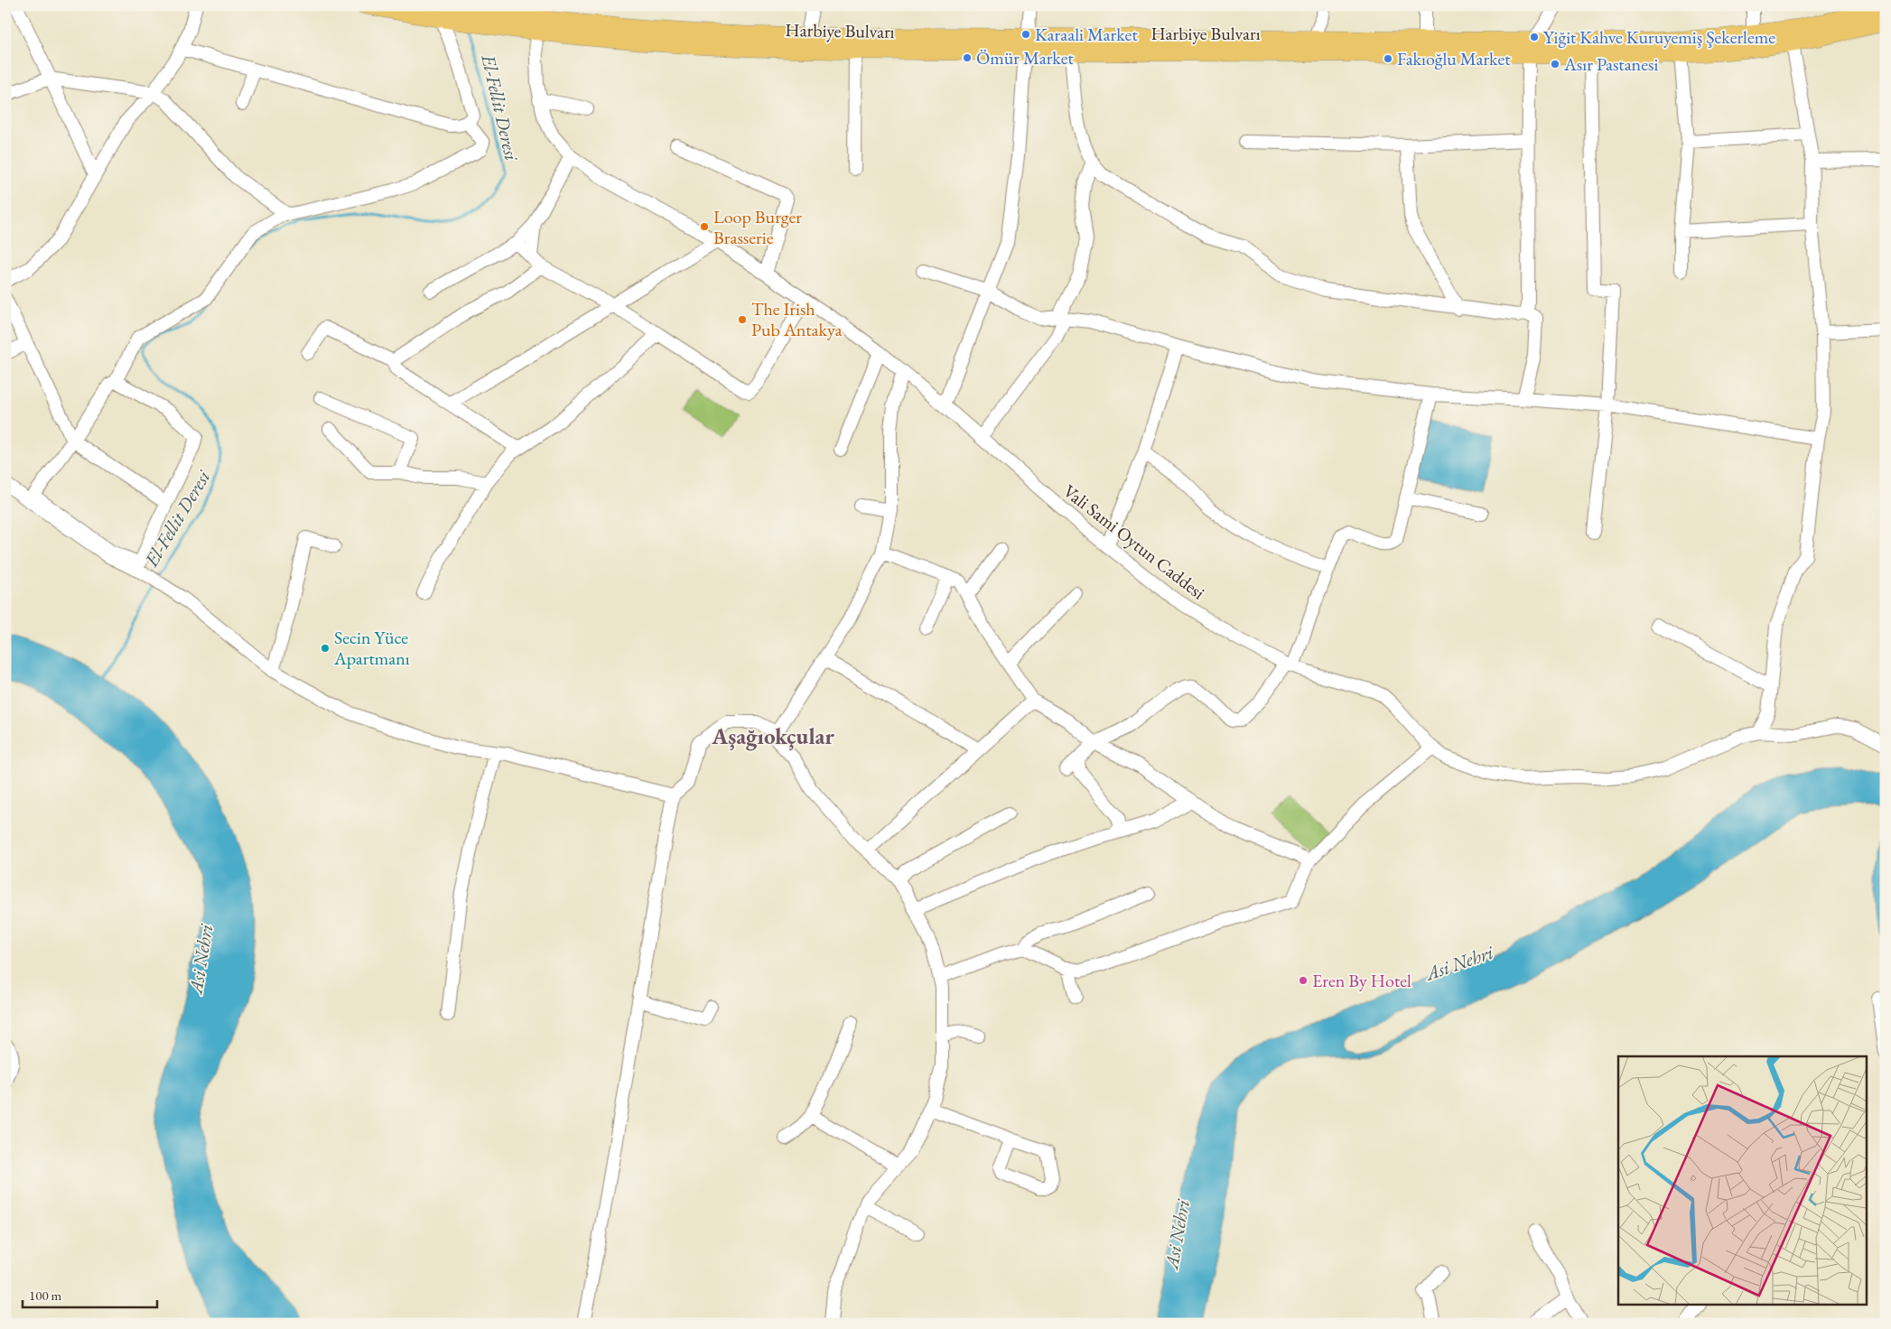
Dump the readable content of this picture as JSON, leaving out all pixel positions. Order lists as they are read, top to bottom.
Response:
{
  "streets": {
    "main road": ["Harbiye Bulvarı"],
    "street": ["Vali Sami Oytun Caddesi"]
  },
  "crossings": [
    ["Harbiye Bulvarı", "Vali Sami Oytun Caddesi"]
  ],
  "districts": ["Aşağıokçular"],
  "water": ["El-Fellit Deresi", "Asi Nehri"],
  "places": [
    "Karaali Market",
    "Yiğit Kahve Kuruyemiş Şekerleme",
    "Ömür Market",
    "Fakıoğlu Market",
    "Asır Pastanesi",
    "Loop Burger Brasserie",
    "The Irish Pub Antakya",
    "Secin Yüce Apartmanı",
    "Eren By Hotel"
  ],
  "scale_bar": "100 m"
}
